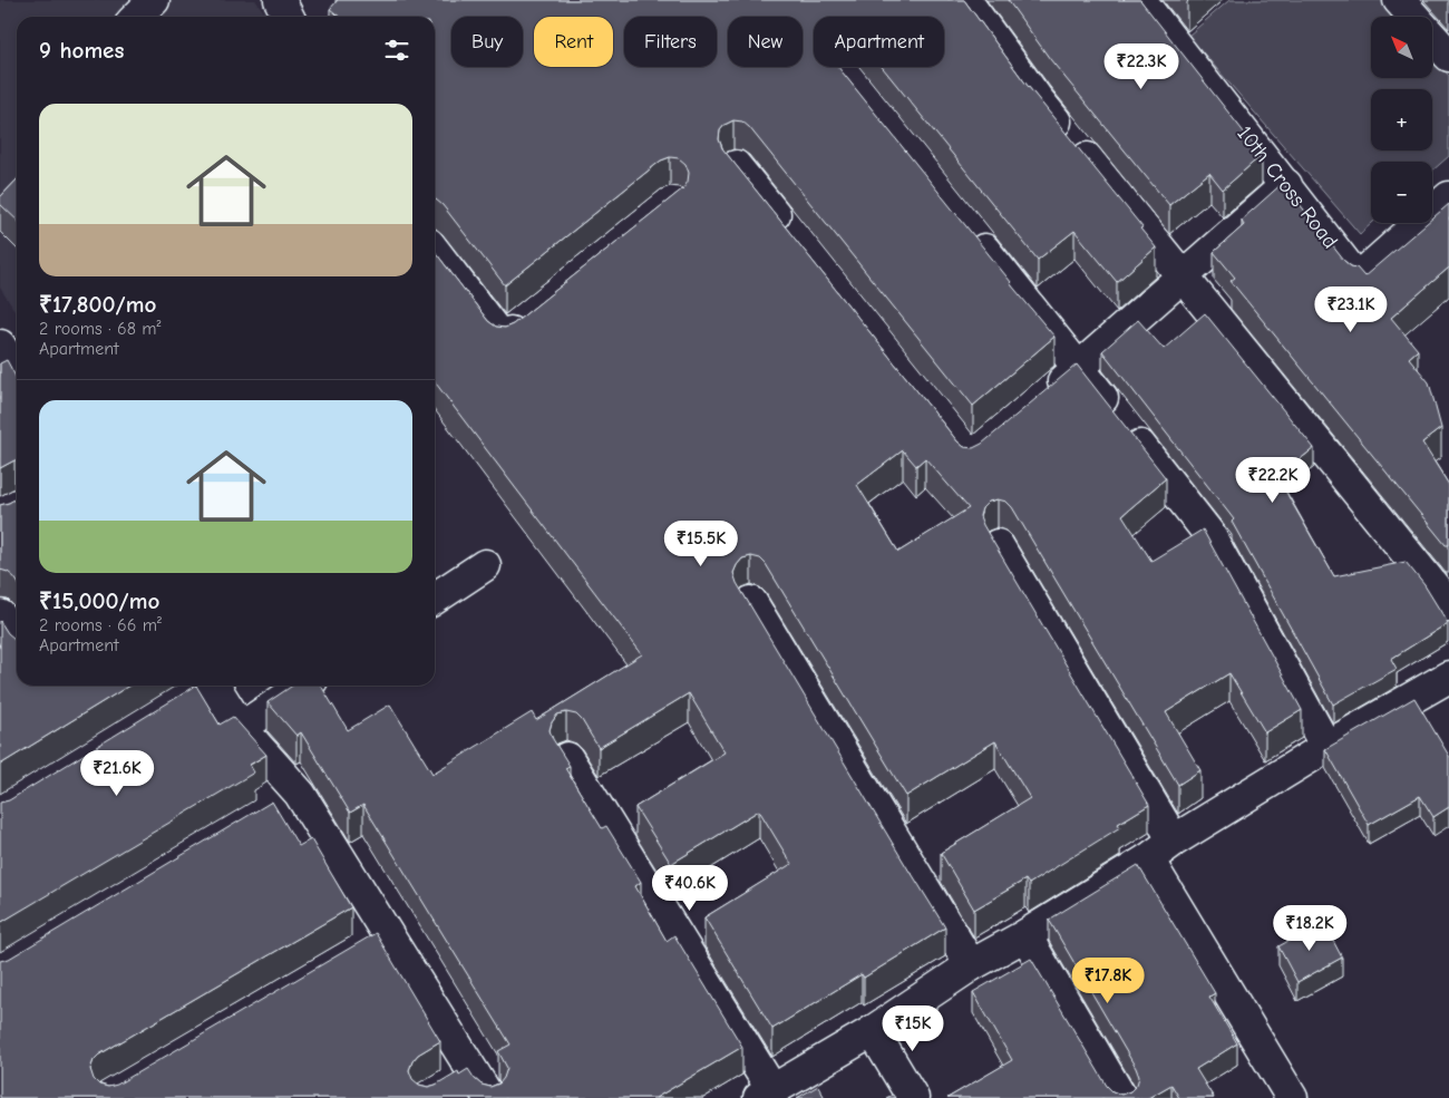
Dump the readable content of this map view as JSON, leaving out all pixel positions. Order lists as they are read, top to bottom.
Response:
{
  "streets": {
    "street": ["10th Cross Road"]
  },
  "north": "top left",
  "page": {
    "map_buttons": ["+", "−"],
    "chip": [
      "Buy",
      "Rent",
      "Filters",
      "New",
      "Apartment"
    ],
    "heading": "9 homes",
    "price": [
      "₹22.3K",
      "₹23.1K",
      "₹22.2K",
      "₹15.5K",
      "₹21.6K",
      "₹40.6K",
      "₹18.2K",
      "₹17.8K",
      "₹15K"
    ],
    "list": [
      {
        "name": "₹17,800/mo",
        "note": "2 rooms · 68 m² · Apartment"
      },
      {
        "name": "₹15,000/mo",
        "note": "2 rooms · 66 m² · Apartment"
      }
    ]
  }
}
